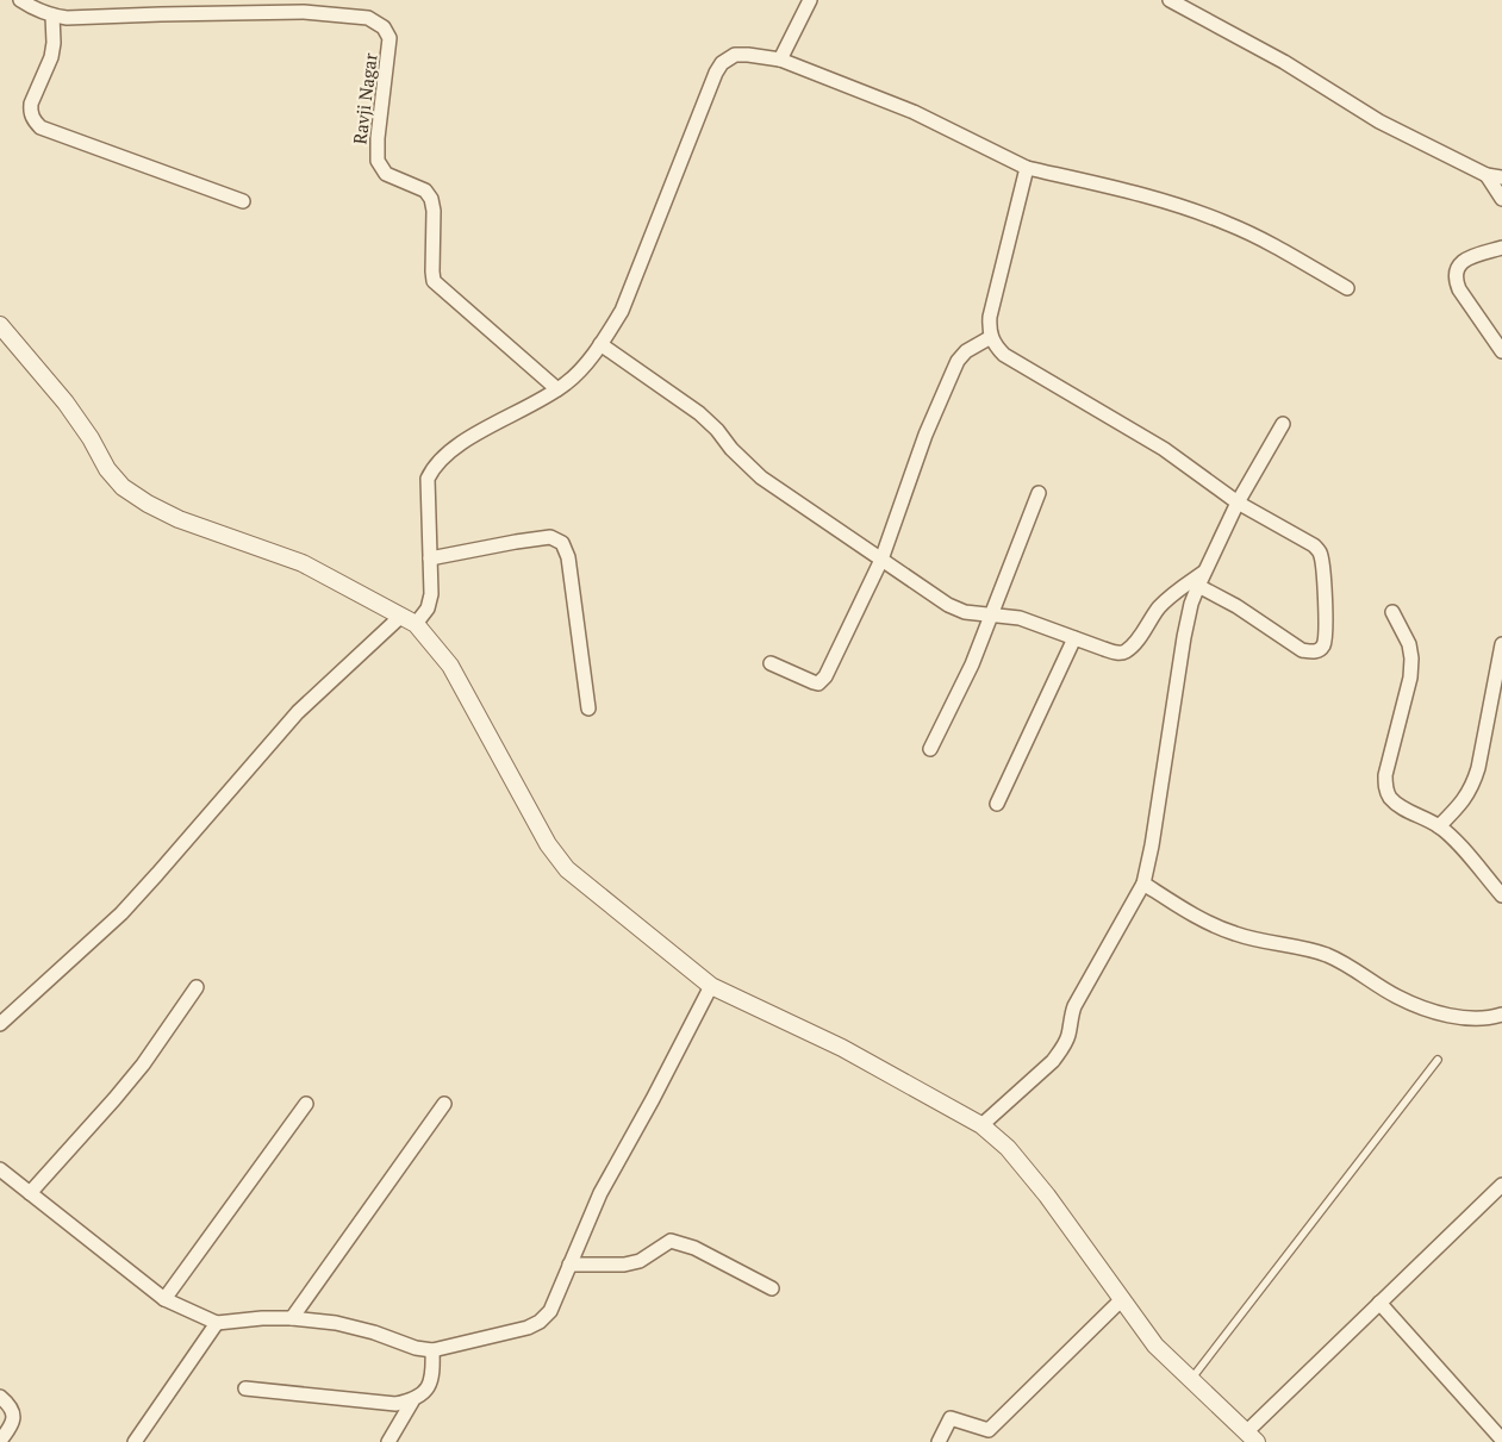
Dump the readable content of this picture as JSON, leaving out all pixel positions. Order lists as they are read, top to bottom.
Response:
{
  "streets": {
    "street": ["Ravji Nagar"]
  }
}
